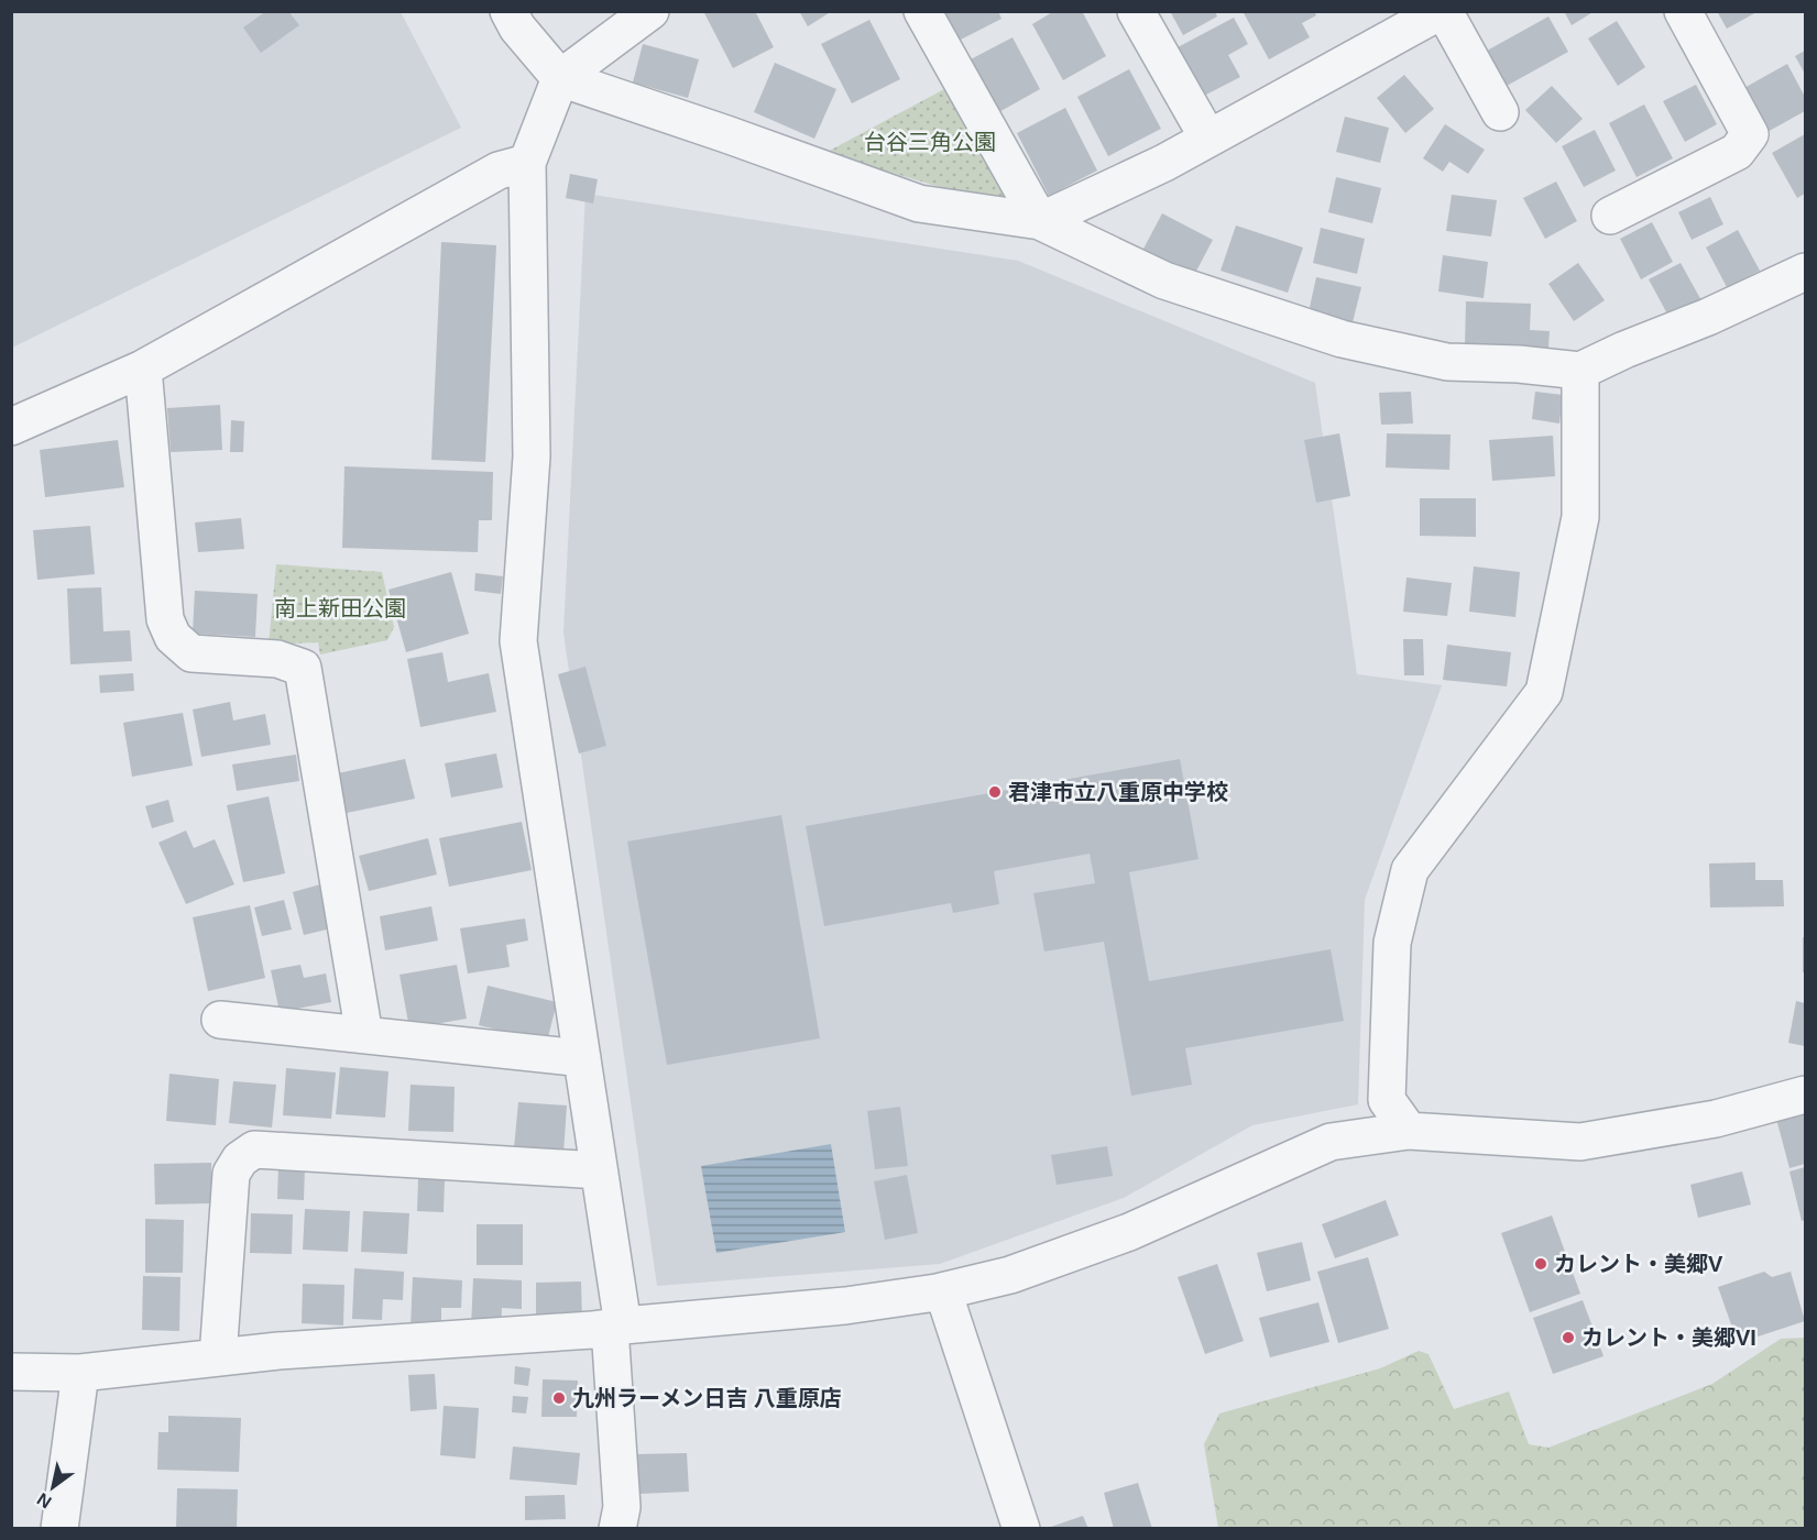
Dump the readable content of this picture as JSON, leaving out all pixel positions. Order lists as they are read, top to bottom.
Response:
{
  "parks": ["台谷三角公園", "南上新田公園"],
  "places": [
    "君津市立八重原中学校",
    "カレント・美郷V",
    "カレント・美郷VI",
    "九州ラーメン日吉 八重原店"
  ],
  "north": "bottom left"
}
